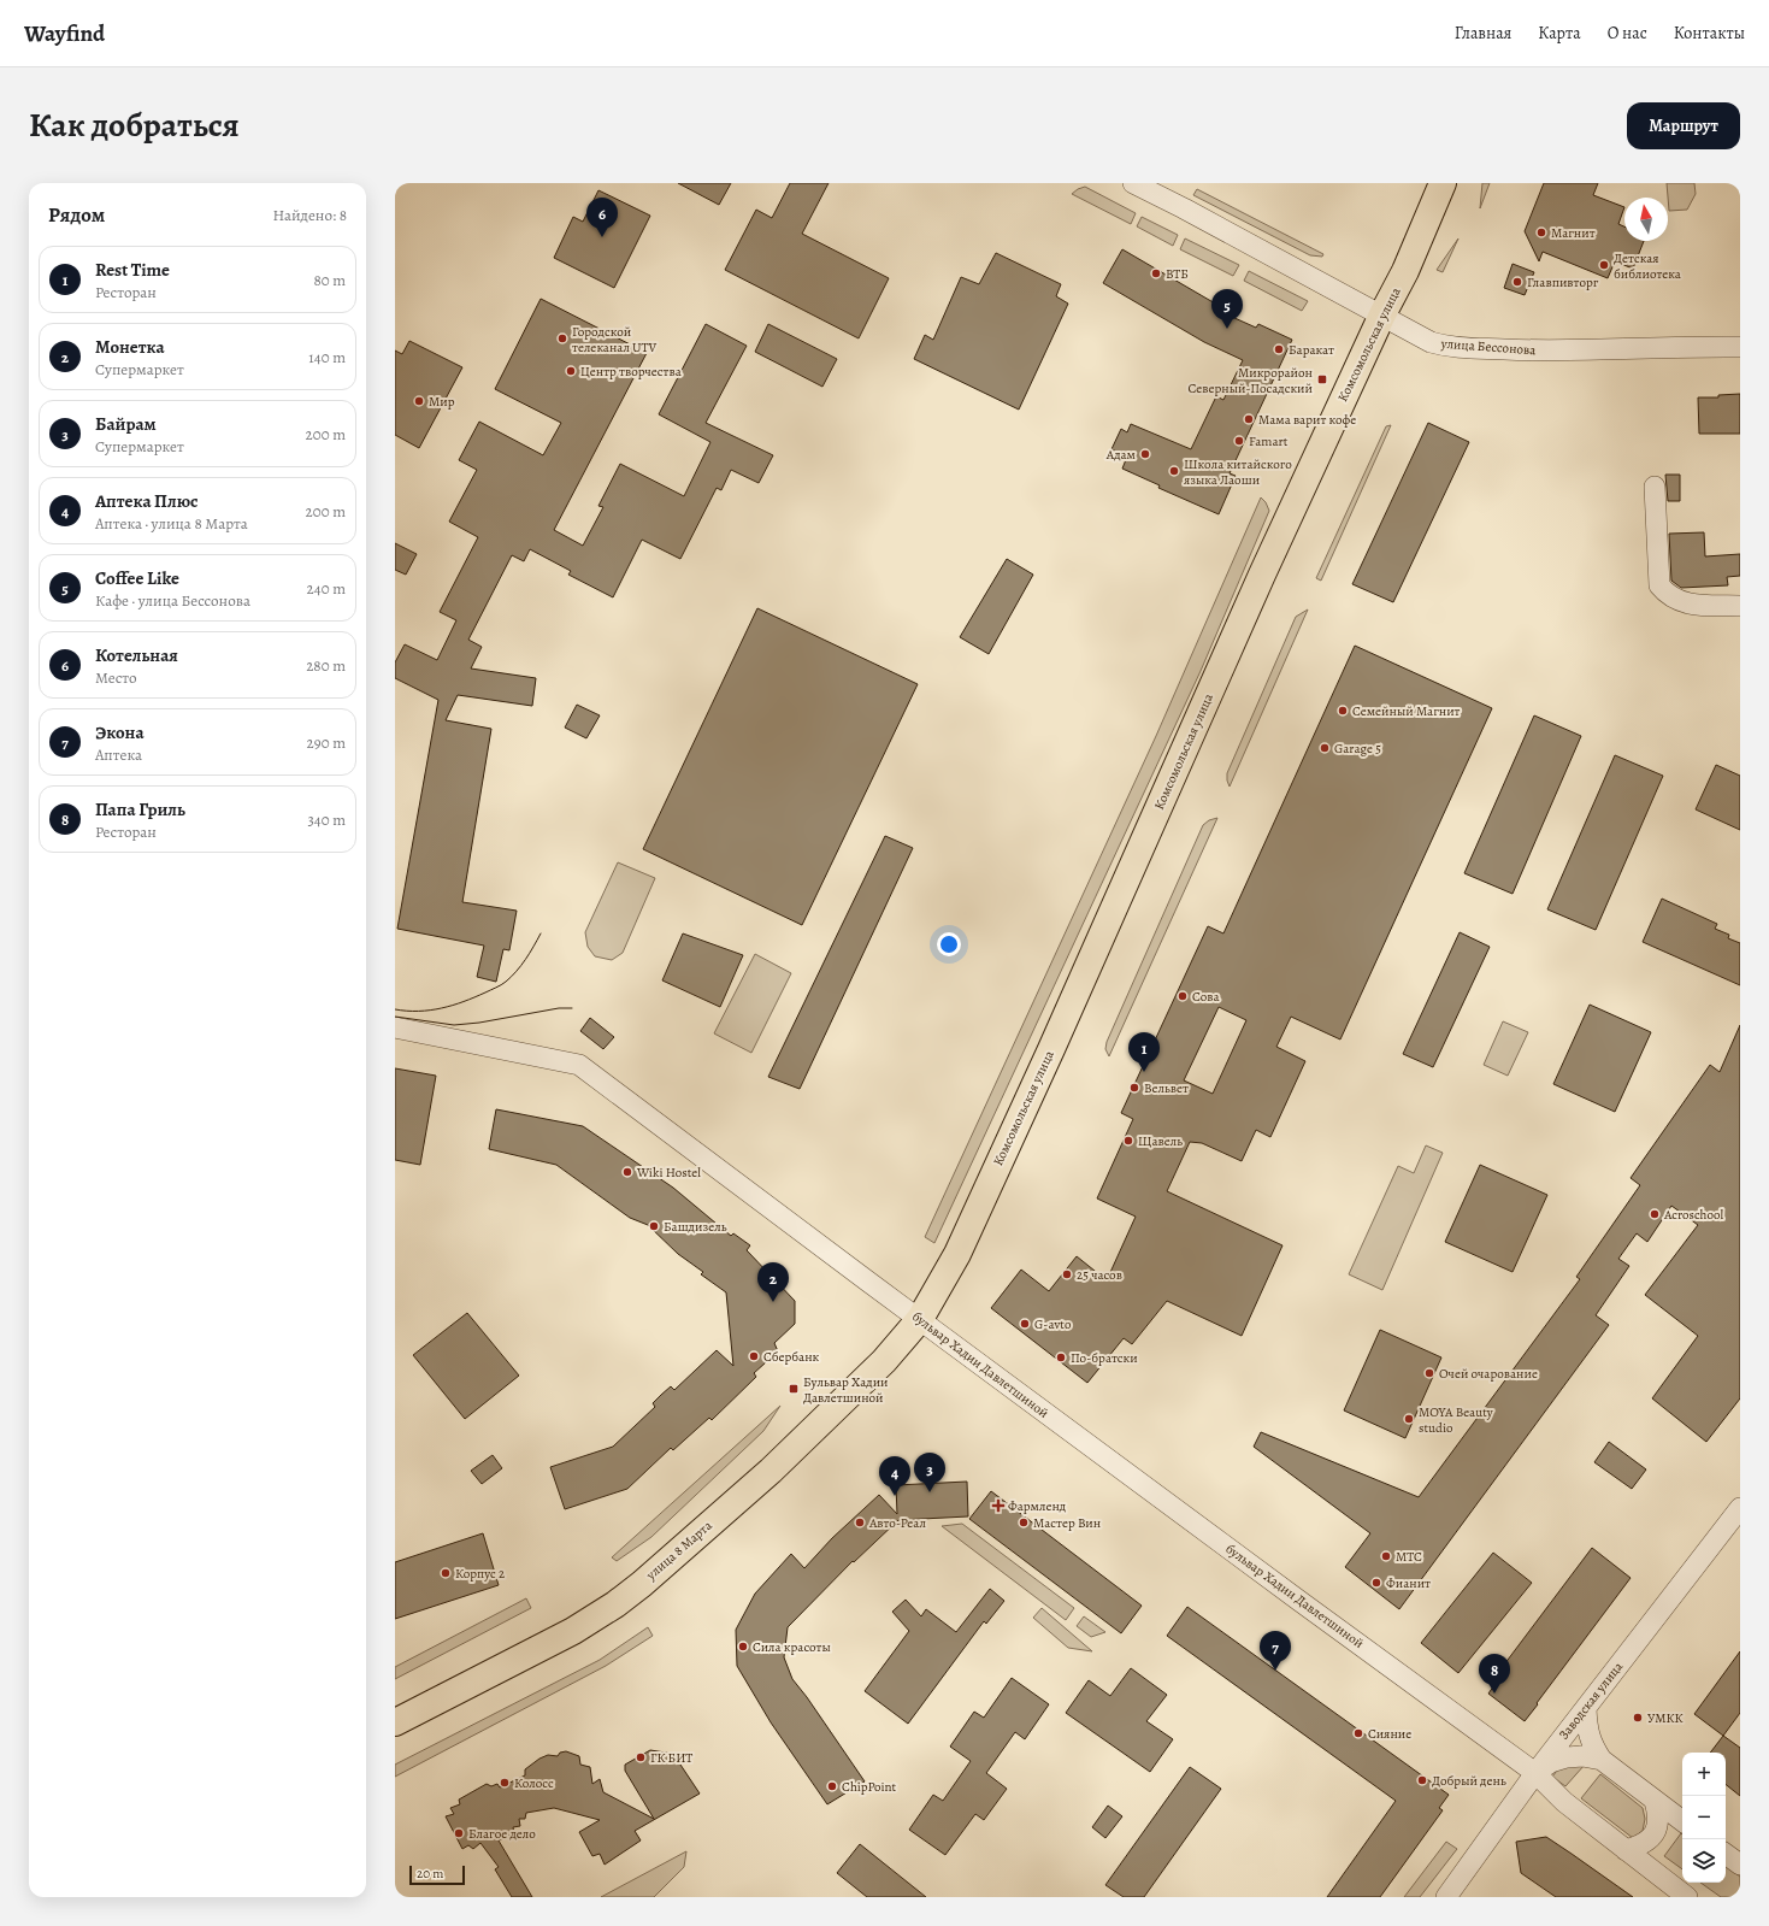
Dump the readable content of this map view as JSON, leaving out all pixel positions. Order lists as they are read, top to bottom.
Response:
{
  "streets": {
    "main road": ["Комсомольская улица", "улица 8 Марта"],
    "street": ["улица Бессонова", "бульвар Хадии Давлетшиной", "Заводская улица"]
  },
  "crossings": [
    ["Комсомольская улица", "улица Бессонова"],
    ["Комсомольская улица", "бульвар Хадии Давлетшиной"],
    ["Комсомольская улица", "улица 8 Марта"],
    ["бульвар Хадии Давлетшиной", "улица 8 Марта"],
    ["бульвар Хадии Давлетшиной", "Заводская улица"]
  ],
  "places": {
    "other": [
      "Магнит",
      "Детская библиотека",
      "ВТБ",
      "Главпивторг",
      "Городской телеканал UTV",
      "Баракат",
      "Центр творчества",
      "Мир",
      "Мама варит кофе",
      "Famart",
      "Адам",
      "Школа китайского языка Лаоши",
      "Семейный Магнит",
      "Garage 5",
      "Сова",
      "Вельвет",
      "Щавель",
      "Wiki Hostel",
      "Acroschool",
      "Башдизель",
      "25 часов",
      "G-avto",
      "Сбербанк",
      "По-братски",
      "Очей очарование",
      "MOYA Beauty studio",
      "Авто-Реал",
      "Мастер Вин",
      "МТС",
      "Корпус 2",
      "Фианит",
      "Сила красоты",
      "УМКК",
      "Сияние",
      "ГК БИТ",
      "Добрый день",
      "Колосс",
      "ChipPoint",
      "Благое дело"
    ],
    "transit": ["Микрорайон Северный-Посадский", "Бульвар Хадии Давлетшиной"],
    "health": ["Фармленд"]
  },
  "scale_bar": "20 m",
  "north": "top",
  "page": {
    "header": "Wayfind",
    "nav": [
      "Главная",
      "Карта",
      "О нас",
      "Контакты"
    ],
    "title": "Как добраться",
    "buttons": "Маршрут",
    "heading": ["Рядом", "Найдено: 8"],
    "pins": [
      "6",
      "5",
      "1",
      "2",
      "3",
      "4",
      "7",
      "8"
    ],
    "list": [
      {
        "mark": "1",
        "name": "Rest Time",
        "note": "Ресторан",
        "value": "80 m"
      },
      {
        "mark": "2",
        "name": "Монетка",
        "note": "Супермаркет",
        "value": "140 m"
      },
      {
        "mark": "3",
        "name": "Байрам",
        "note": "Супермаркет",
        "value": "200 m"
      },
      {
        "mark": "4",
        "name": "Аптека Плюс",
        "note": "Аптека · улица 8 Марта",
        "value": "200 m"
      },
      {
        "mark": "5",
        "name": "Coffee Like",
        "note": "Кафе · улица Бессонова",
        "value": "240 m"
      },
      {
        "mark": "6",
        "name": "Котельная",
        "note": "Место",
        "value": "280 m"
      },
      {
        "mark": "7",
        "name": "Экона",
        "note": "Аптека",
        "value": "290 m"
      },
      {
        "mark": "8",
        "name": "Папа Гриль",
        "note": "Ресторан",
        "value": "340 m"
      }
    ],
    "map_buttons": ["+", "−"],
    "scale": "20 m"
  }
}
